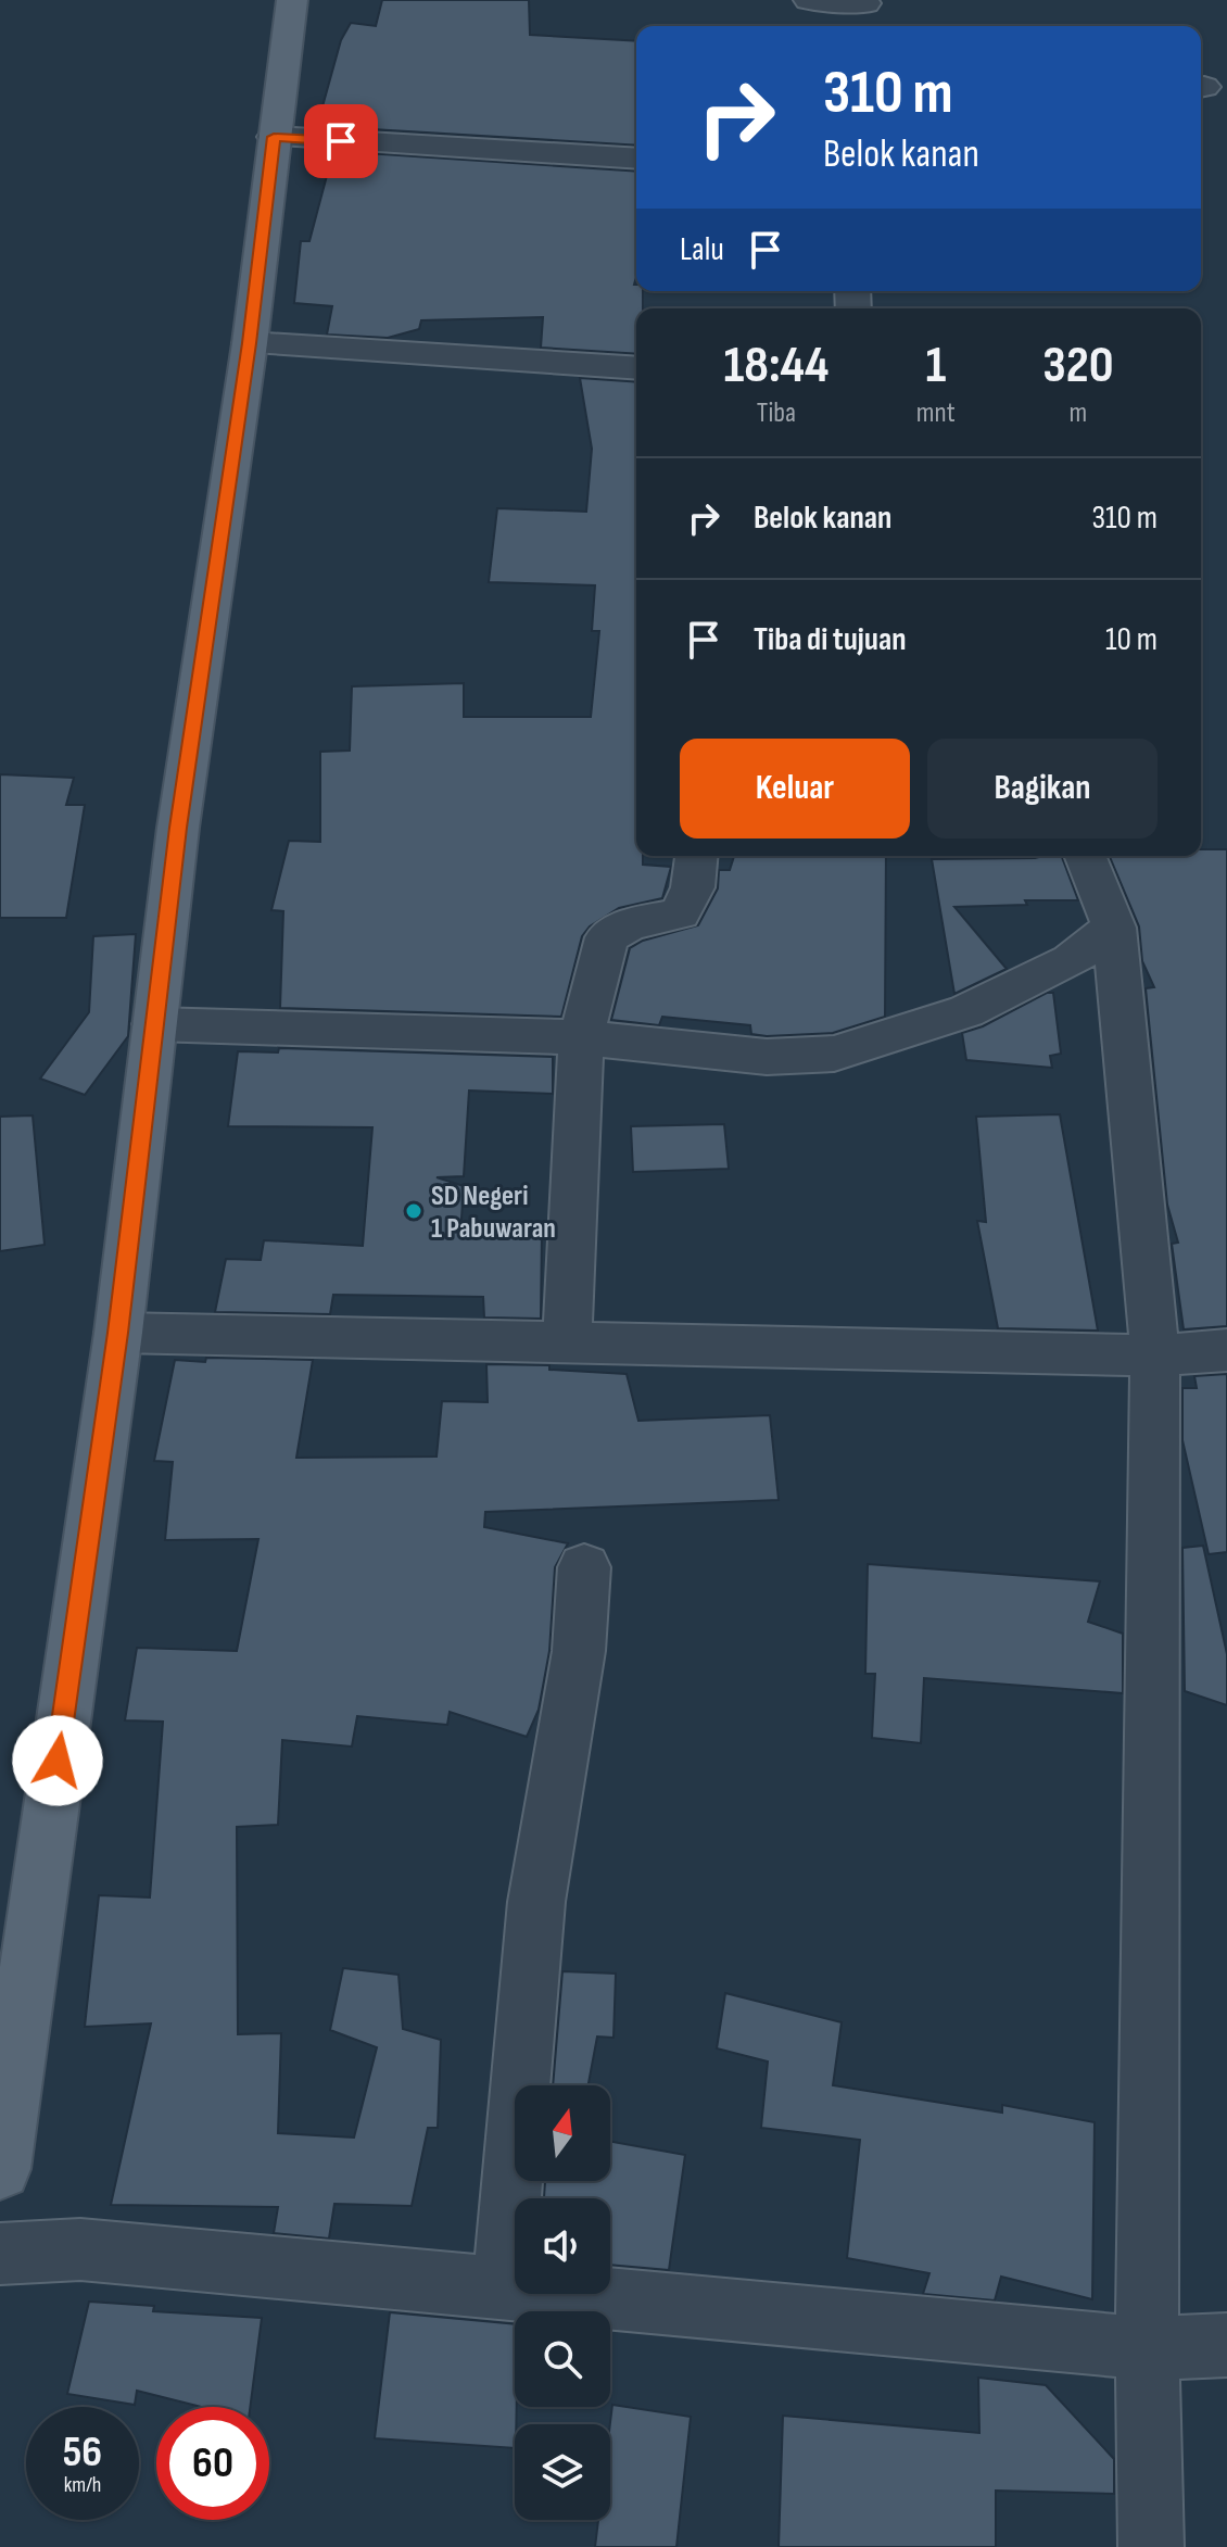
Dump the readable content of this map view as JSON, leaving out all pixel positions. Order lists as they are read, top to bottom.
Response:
{
  "places": ["SD Negeri 1 Pabuwaran"],
  "north": "top",
  "page": {
    "turn": ["310 m", "Belok kanan"],
    "then": "Lalu",
    "eta": [
      "18:44",
      "Tiba",
      "1",
      "mnt",
      "320",
      "m"
    ],
    "list": [
      {
        "name": "Belok kanan",
        "value": "310 m"
      },
      {
        "name": "Tiba di tujuan",
        "value": "10 m"
      }
    ],
    "buttons": ["Keluar", "Bagikan"],
    "speed": "56 km/h",
    "limit": "60"
  }
}
